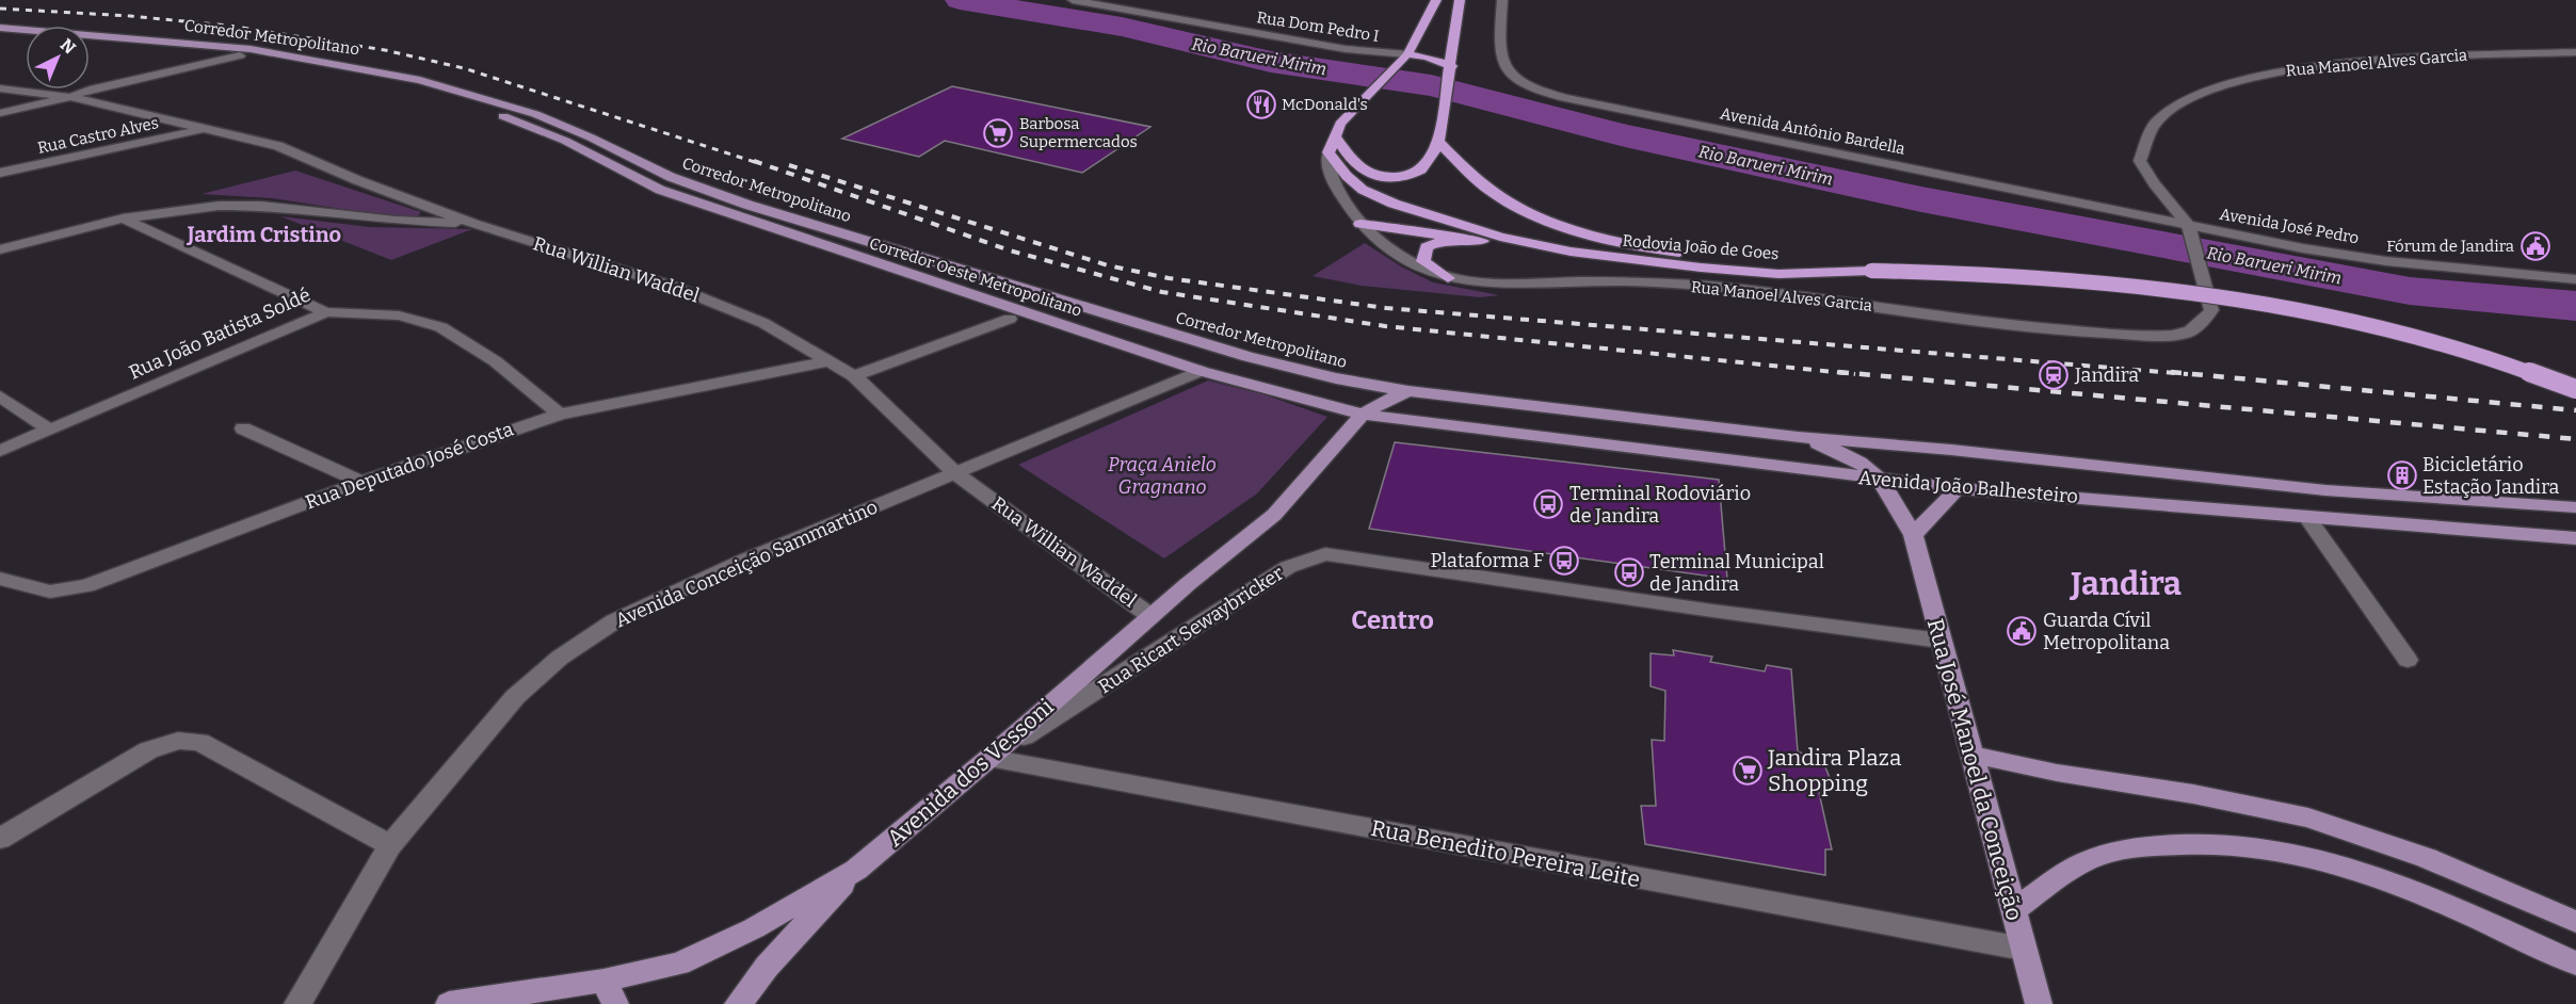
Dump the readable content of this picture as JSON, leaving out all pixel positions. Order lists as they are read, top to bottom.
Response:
{
  "streets": {
    "highway": ["Rodovia João de Goes"],
    "main road": [
      "Corredor Metropolitano",
      "Corredor Oeste Metropolitano",
      "Avenida João Balhesteiro",
      "Rua José Manoel da Conceição",
      "Avenida dos Vessoni"
    ],
    "street": [
      "Rua Dom Pedro I",
      "Rua Manoel Alves Garcia",
      "Avenida Antônio Bardella",
      "Rua Castro Alves",
      "Avenida José Pedro",
      "Rua Willian Waddel",
      "Rua João Batista Soldé",
      "Rua Deputado José Costa",
      "Avenida Conceição Sammartino",
      "Rua Ricart Sewaybricker",
      "Rua Benedito Pereira Leite"
    ]
  },
  "crossings": [
    ["Corredor Metropolitano", "Avenida João Balhesteiro"],
    ["Corredor Metropolitano", "Avenida dos Vessoni"],
    ["Rua Manoel Alves Garcia", "Avenida Antônio Bardella"],
    ["Rua Manoel Alves Garcia", "Avenida José Pedro"],
    ["Rua Manoel Alves Garcia", "Rodovia João de Goes"],
    ["Avenida Antônio Bardella", "Avenida José Pedro"],
    ["Rua Castro Alves", "Rua Willian Waddel"],
    ["Rua Willian Waddel", "Rua Deputado José Costa"],
    ["Rua Willian Waddel", "Avenida Conceição Sammartino"],
    ["Rua Willian Waddel", "Avenida dos Vessoni"],
    ["Corredor Oeste Metropolitano", "Avenida João Balhesteiro"],
    ["Corredor Oeste Metropolitano", "Avenida Conceição Sammartino"],
    ["Corredor Oeste Metropolitano", "Avenida dos Vessoni"],
    ["Avenida João Balhesteiro", "Rua José Manoel da Conceição"],
    ["Avenida João Balhesteiro", "Avenida dos Vessoni"],
    ["Rua Ricart Sewaybricker", "Rua José Manoel da Conceição"],
    ["Rua Ricart Sewaybricker", "Avenida dos Vessoni"],
    ["Rua Ricart Sewaybricker", "Rua Benedito Pereira Leite"],
    ["Rua José Manoel da Conceição", "Rua Benedito Pereira Leite"],
    ["Avenida dos Vessoni", "Rua Benedito Pereira Leite"]
  ],
  "districts": ["Jardim Cristino", "Jandira", "Centro"],
  "water": ["Rio Barueri Mirim"],
  "parks": ["Praça Anielo Gragnano"],
  "places": {
    "restaurant": ["McDonald's"],
    "supermarket": ["Barbosa Supermercados", "Jandira Plaza Shopping"],
    "public building": ["Fórum de Jandira", "Guarda Cívil Metropolitana"],
    "station": ["Jandira"],
    "building": ["Bicicletário Estação Jandira"],
    "bus stop": ["Terminal Rodoviário de Jandira", "Plataforma F", "Terminal Municipal de Jandira"]
  },
  "north": "top right"
}
